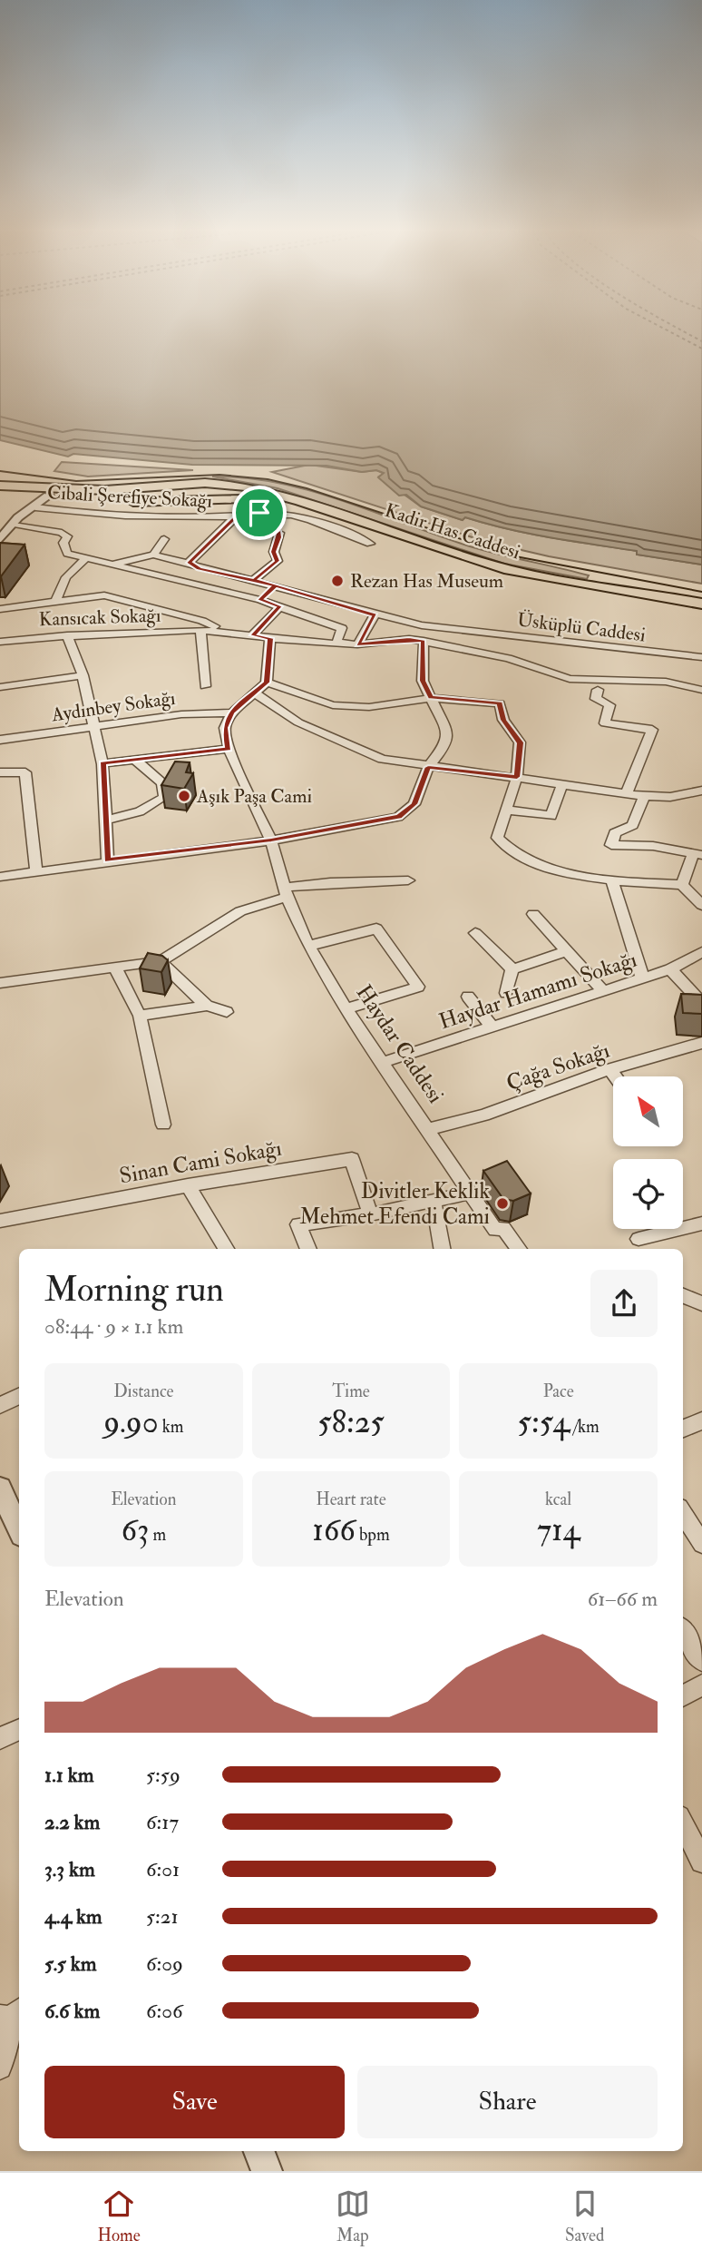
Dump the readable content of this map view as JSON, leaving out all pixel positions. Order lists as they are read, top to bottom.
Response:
{
  "streets": {
    "main road": ["Kadir Has Caddesi"],
    "street": [
      "Cibali Şerefiye Sokağı",
      "Kansıcak Sokağı",
      "Üsküplü Caddesi",
      "Aydınbey Sokağı",
      "Haydar Hamamı Sokağı",
      "Haydar Caddesi",
      "Çağa Sokağı",
      "Sinan Cami Sokağı"
    ]
  },
  "crossings": [
    ["Cibali Şerefiye Sokağı", "Kadir Has Caddesi"],
    ["Haydar Hamamı Sokağı", "Haydar Caddesi"],
    ["Haydar Caddesi", "Çağa Sokağı"]
  ],
  "places": ["Rezan Has Museum", "Aşık Paşa Cami", "Divitler Keklik Mehmet Efendi Cami"],
  "north": "top left",
  "page": {
    "heading": ["Morning run", "08:44 · 9 × 1.1 km"],
    "stats": [
      ["Distance", "9.90 km"],
      ["Time", "58:25"],
      ["Pace", "5:54 /km"],
      ["Elevation", "63 m"],
      ["Heart rate", "166 bpm"],
      ["kcal", "714"]
    ],
    "chart": ["Elevation", "61–66 m"],
    "list": [
      {
        "name": "1.1 km",
        "note": "5:59"
      },
      {
        "name": "2.2 km",
        "note": "6:17"
      },
      {
        "name": "3.3 km",
        "note": "6:01"
      },
      {
        "name": "4.4 km",
        "note": "5:21"
      },
      {
        "name": "5.5 km",
        "note": "6:09"
      },
      {
        "name": "6.6 km",
        "note": "6:06"
      }
    ],
    "buttons": ["Save", "Share"],
    "tabs": ["Home", "Map", "Saved"]
  }
}
